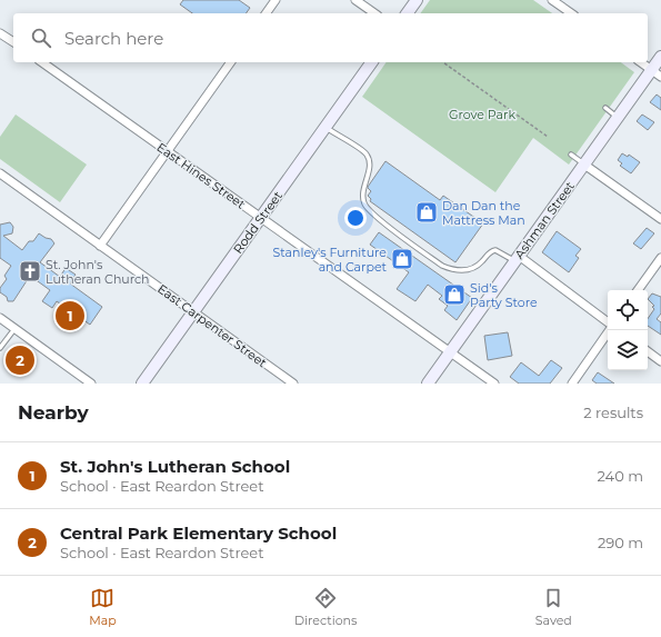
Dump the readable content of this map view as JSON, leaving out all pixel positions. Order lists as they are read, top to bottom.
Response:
{
  "streets": {
    "street": [
      "East Hines Street",
      "Ashman Street",
      "Rodd Street",
      "East Carpenter Street"
    ]
  },
  "crossings": [
    ["East Hines Street", "Ashman Street"],
    ["East Hines Street", "Rodd Street"],
    ["Rodd Street", "East Carpenter Street"]
  ],
  "parks": ["Grove Park"],
  "places": {
    "shop": ["Dan Dan the Mattress Man", "Stanley's Furniture and Carpet", "Sid's Party Store"],
    "church": ["St. John's Lutheran Church"]
  },
  "page": {
    "search": "Search here",
    "pins": ["1", "2"],
    "heading": ["Nearby", "2 results"],
    "list": [
      {
        "mark": "1",
        "name": "St. John's Lutheran School",
        "note": "School · East Reardon Street",
        "value": "240 m"
      },
      {
        "mark": "2",
        "name": "Central Park Elementary School",
        "note": "School · East Reardon Street",
        "value": "290 m"
      }
    ],
    "nav": ["Map", "Directions", "Saved"]
  }
}
